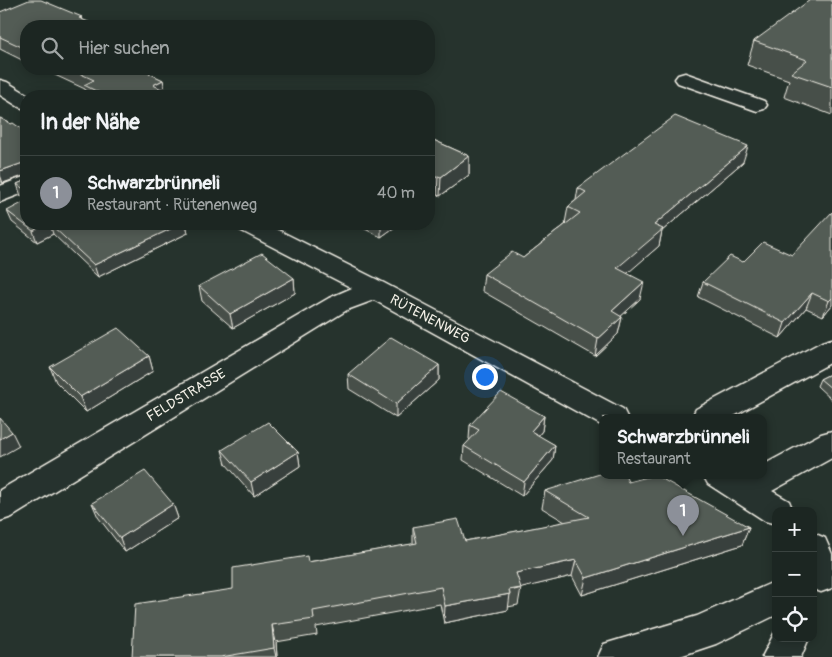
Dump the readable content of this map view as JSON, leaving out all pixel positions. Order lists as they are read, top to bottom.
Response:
{
  "streets": {
    "street": ["RÜTENENWEG", "FELDSTRASSE"]
  },
  "crossings": [
    ["RÜTENENWEG", "FELDSTRASSE"]
  ],
  "page": {
    "search": "Hier suchen",
    "heading": "In der Nähe",
    "list": [
      {
        "mark": "1",
        "name": "Schwarzbrünneli",
        "note": "Restaurant · Rütenenweg",
        "value": "40 m"
      }
    ],
    "popup": ["Schwarzbrünneli", "Restaurant"],
    "pins": "1",
    "map_buttons": ["+", "−"]
  }
}
